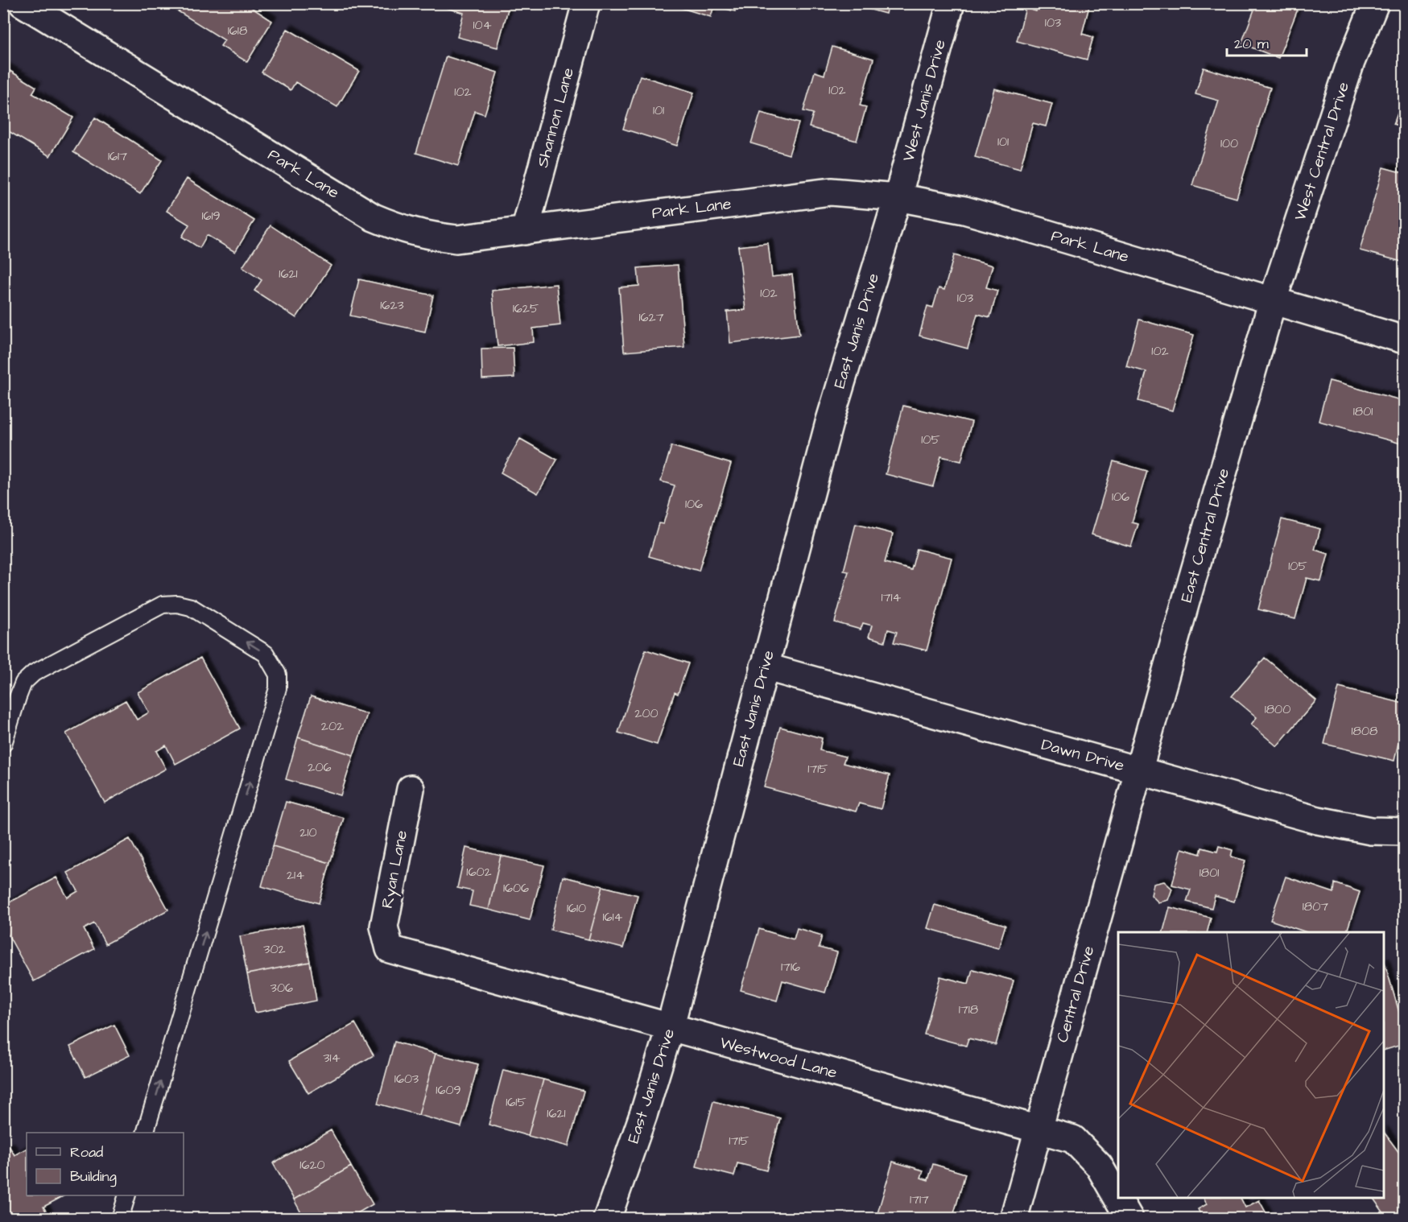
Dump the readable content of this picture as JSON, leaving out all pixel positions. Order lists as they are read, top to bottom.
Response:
{
  "streets": {
    "street": [
      "West Janis Drive",
      "Shannon Lane",
      "West Central Drive",
      "Park Lane",
      "East Janis Drive",
      "East Central Drive",
      "Dawn Drive",
      "Ryan Lane",
      "Central Drive",
      "Westwood Lane"
    ]
  },
  "crossings": [
    ["West Janis Drive", "Park Lane"],
    ["West Janis Drive", "East Janis Drive"],
    ["Shannon Lane", "Park Lane"],
    ["West Central Drive", "Park Lane"],
    ["West Central Drive", "East Central Drive"],
    ["Park Lane", "East Janis Drive"],
    ["Park Lane", "East Central Drive"],
    ["East Janis Drive", "Dawn Drive"],
    ["East Janis Drive", "Westwood Lane"],
    ["East Central Drive", "Dawn Drive"],
    ["East Central Drive", "Central Drive"],
    ["Dawn Drive", "Central Drive"],
    ["Ryan Lane", "Westwood Lane"],
    ["Central Drive", "Westwood Lane"]
  ],
  "house_numbers": [
    "103",
    "104",
    "1618",
    "102",
    "102",
    "101",
    "101",
    "100",
    "1617",
    "1619",
    "1621",
    "102",
    "103",
    "1623",
    "1625",
    "1627",
    "102",
    "1801",
    "105",
    "106",
    "106",
    "105",
    "1714",
    "1800",
    "200",
    "202",
    "1808",
    "206",
    "1715",
    "210",
    "1602",
    "1801",
    "214",
    "1606",
    "1807",
    "1610",
    "1614",
    "302",
    "1716",
    "306",
    "1718",
    "314",
    "1603",
    "1609",
    "1615",
    "1621",
    "1715",
    "1620",
    "1717"
  ],
  "legend": ["Road", "Building"],
  "scale_bar": "20 m"
}
